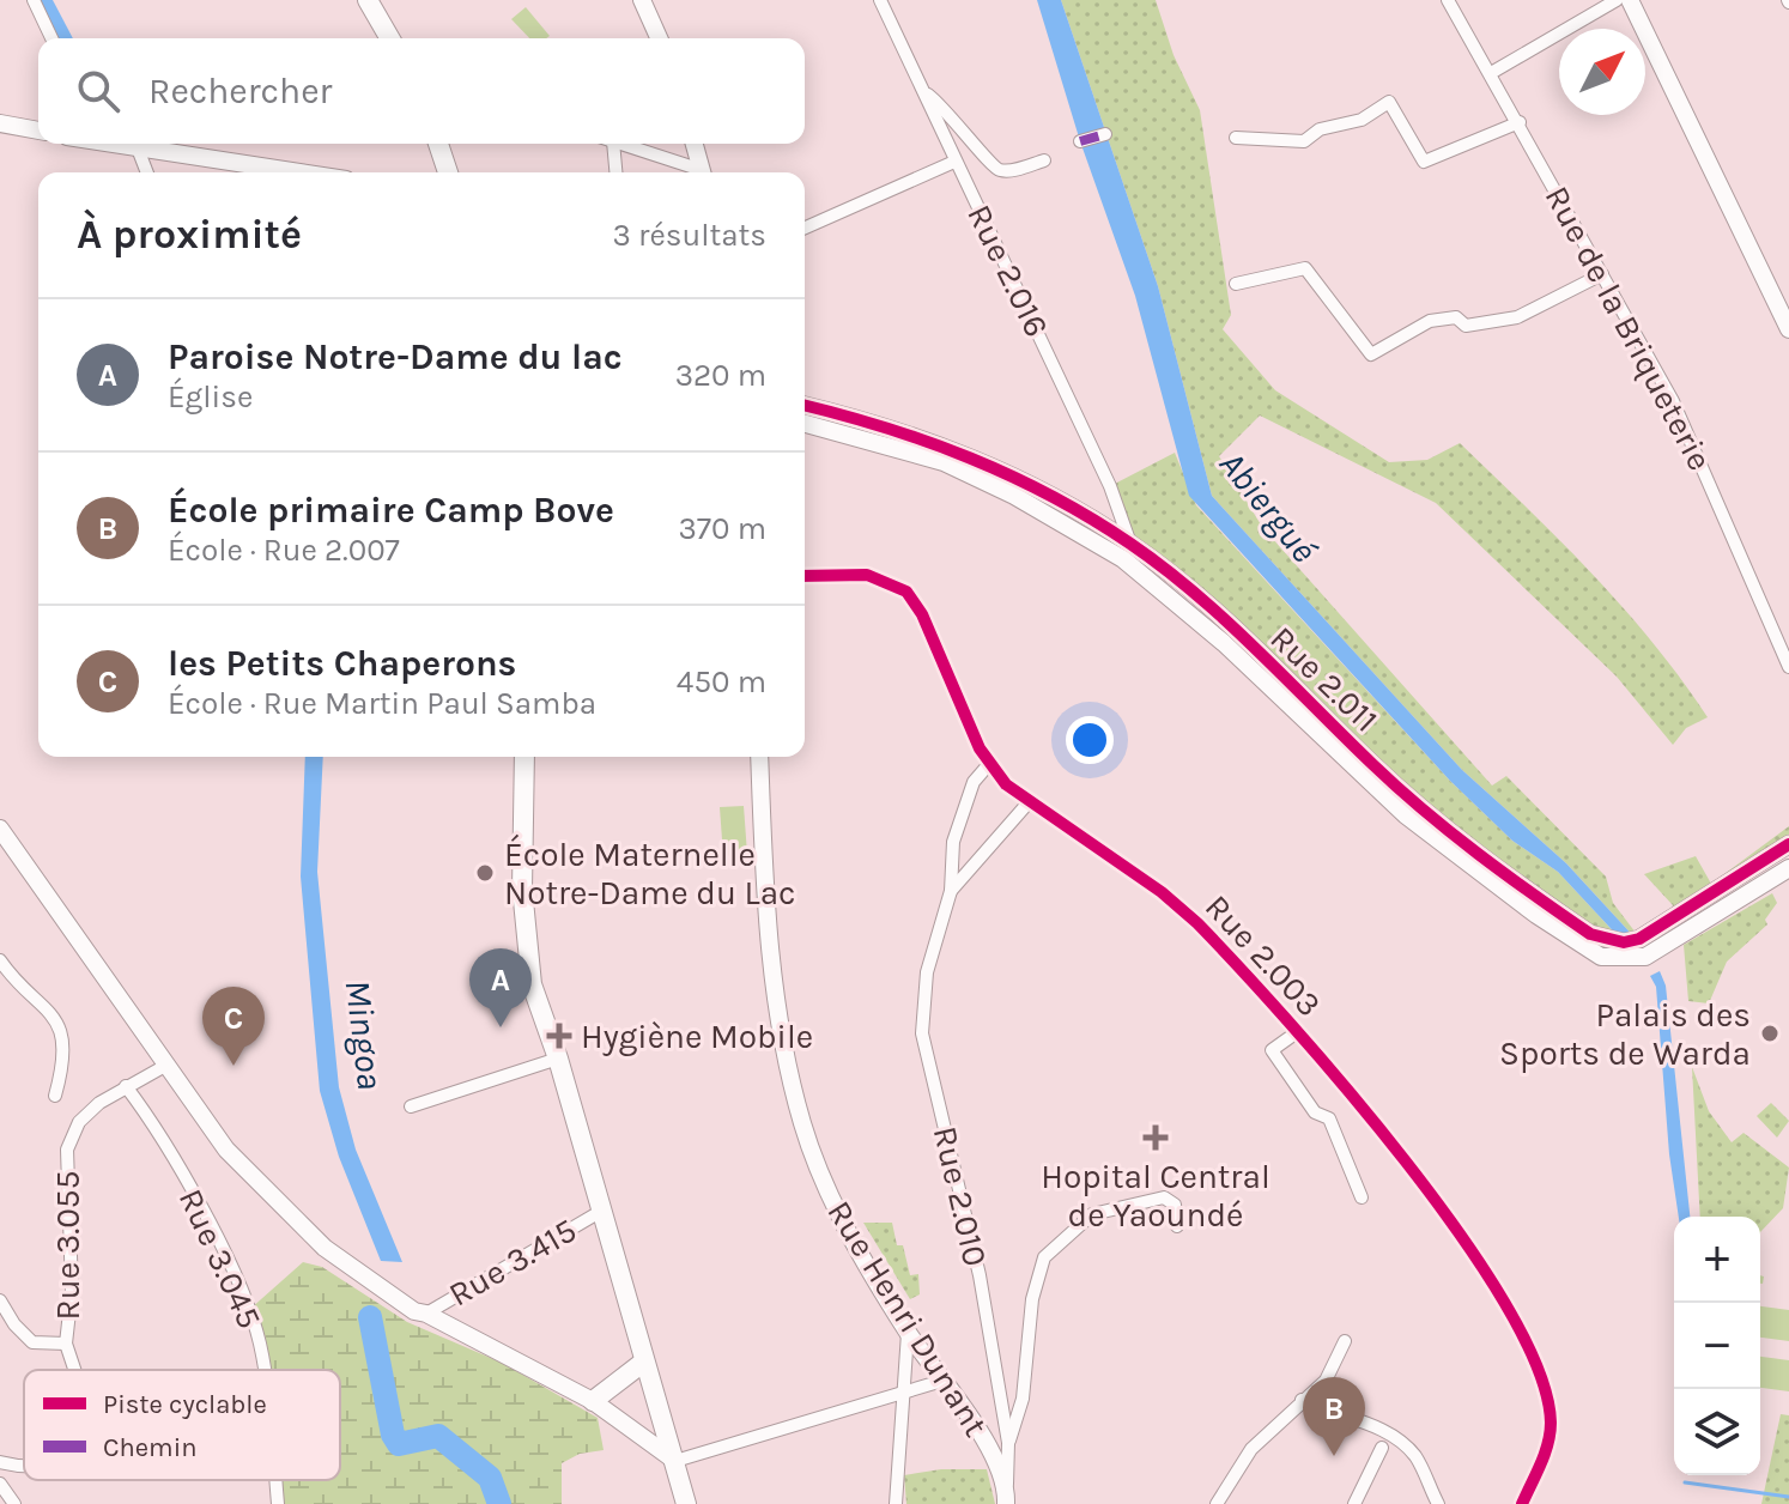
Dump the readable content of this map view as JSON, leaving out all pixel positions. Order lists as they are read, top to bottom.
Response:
{
  "streets": {
    "street": [
      "Rue 2.016",
      "Rue de la Briqueterie",
      "Rue 2.011",
      "Rue 2.003",
      "Rue 2.010",
      "Rue 3.055",
      "Rue 3.045",
      "Rue 3.415",
      "Rue Henri Dunant"
    ]
  },
  "crossings": [
    ["Rue 2.016", "Rue 2.011"],
    ["Rue 2.003", "Rue 2.010"],
    ["Rue 2.010", "Rue Henri Dunant"],
    ["Rue 3.055", "Rue 3.045"]
  ],
  "water": ["Abiergué", "Mingoa"],
  "places": {
    "other": ["École Maternelle Notre-Dame du Lac", "Palais des Sports de Warda"],
    "health": ["Hygiène Mobile", "Hopital Central de Yaoundé"]
  },
  "legend": ["Piste cyclable", "Chemin"],
  "north": "top right",
  "page": {
    "search": "Rechercher",
    "heading": ["À proximité", "3 résultats"],
    "list": [
      {
        "mark": "A",
        "name": "Paroise Notre-Dame du lac",
        "note": "Église",
        "value": "320 m"
      },
      {
        "mark": "B",
        "name": "École primaire Camp Bove",
        "note": "École · Rue 2.007",
        "value": "370 m"
      },
      {
        "mark": "C",
        "name": "les Petits Chaperons",
        "note": "École · Rue Martin Paul Samba",
        "value": "450 m"
      }
    ],
    "pins": ["A", "C", "B"],
    "map_buttons": ["+", "−"]
  }
}
